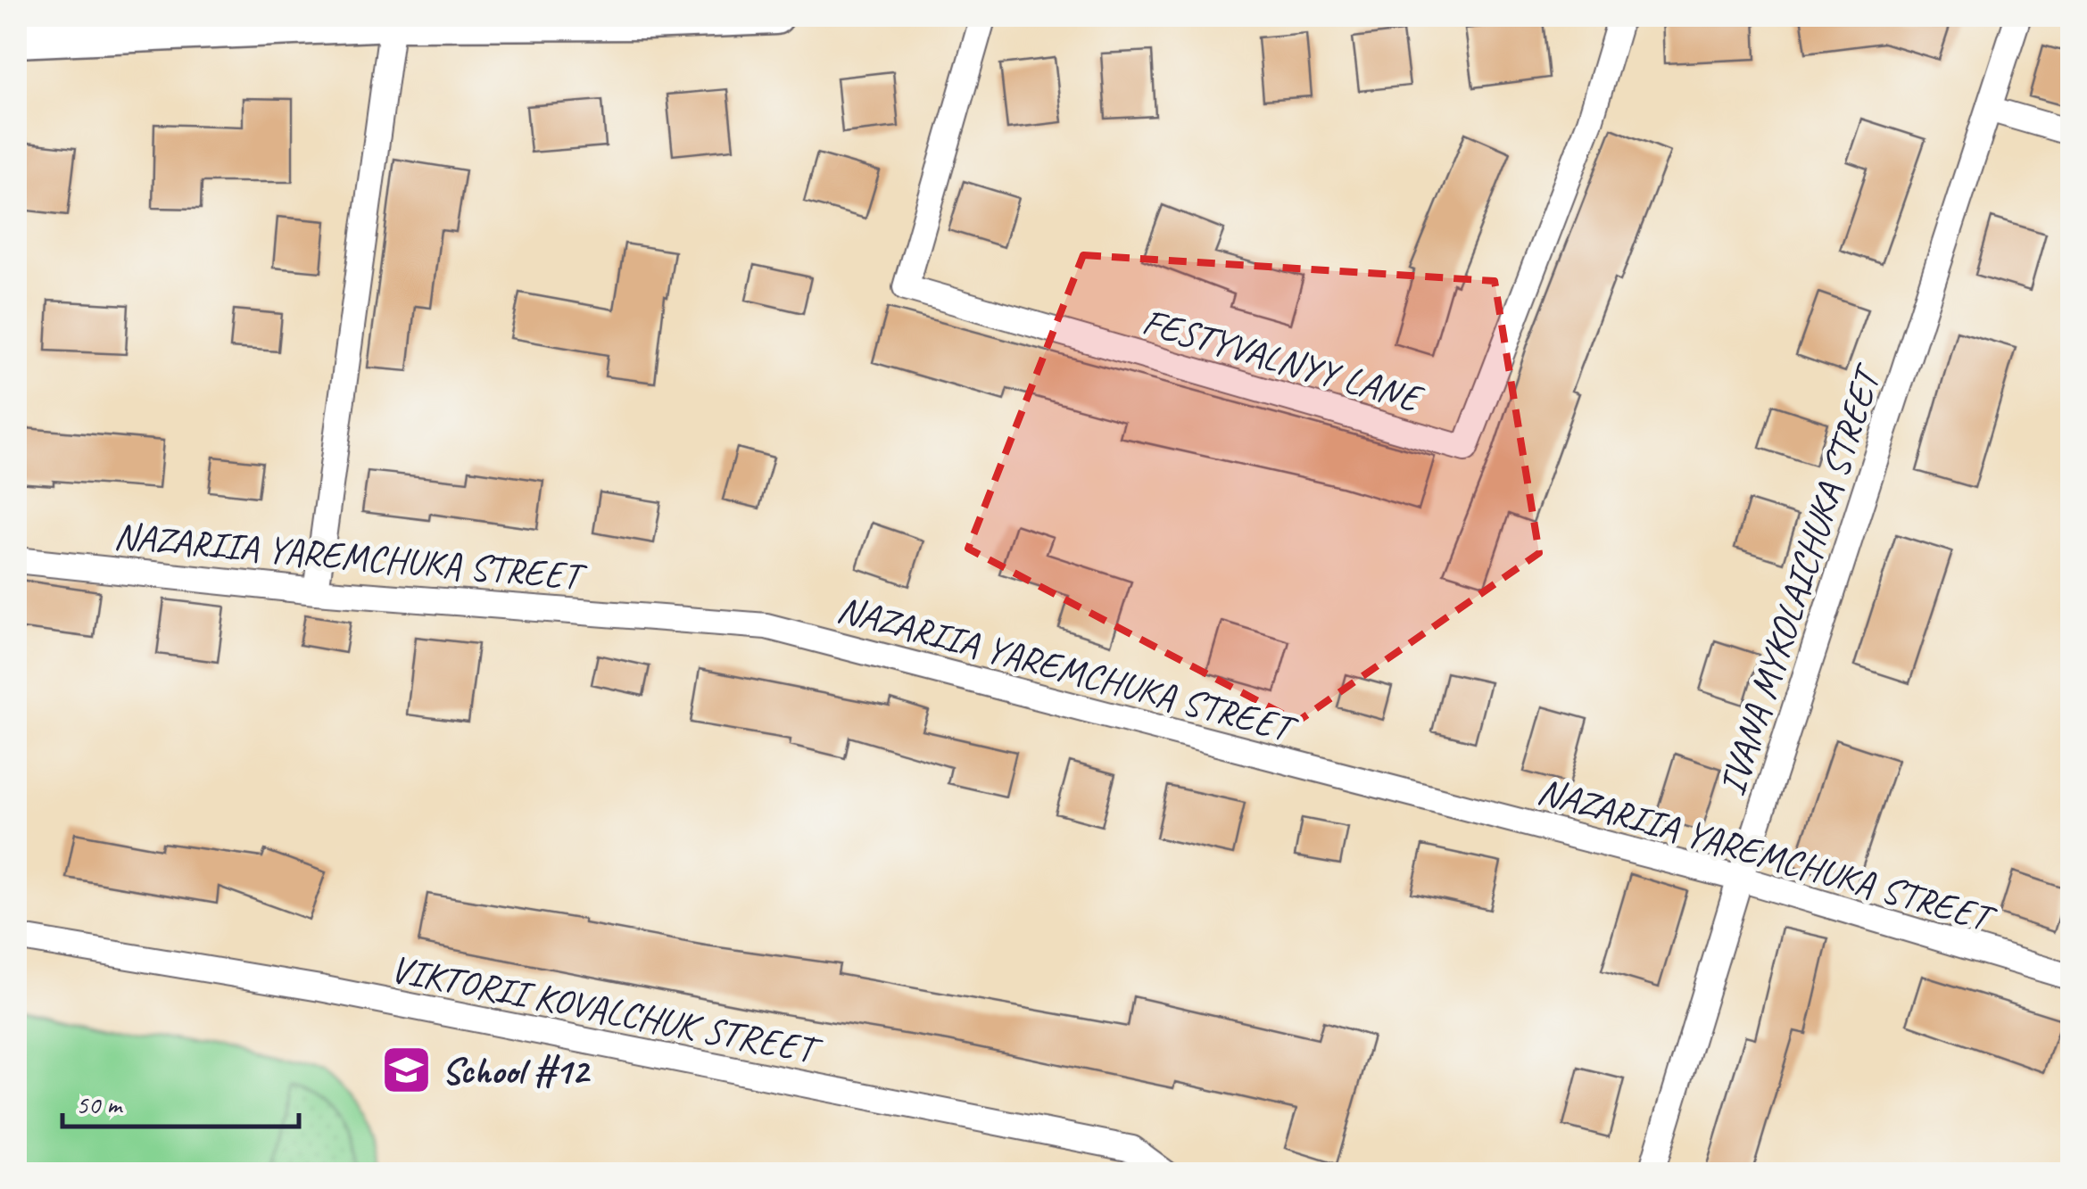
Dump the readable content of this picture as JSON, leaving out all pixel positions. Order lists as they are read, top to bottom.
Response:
{
  "streets": {
    "street": [
      "FESTYVALNYY LANE",
      "NAZARIIA YAREMCHUKA STREET",
      "IVANA MYKOLAICHUKA STREET",
      "VIKTORII KOVALCHUK STREET"
    ]
  },
  "crossings": [
    ["NAZARIIA YAREMCHUKA STREET", "IVANA MYKOLAICHUKA STREET"]
  ],
  "places": {
    "school or university": ["School #12"]
  },
  "scale_bar": "50 m"
}
